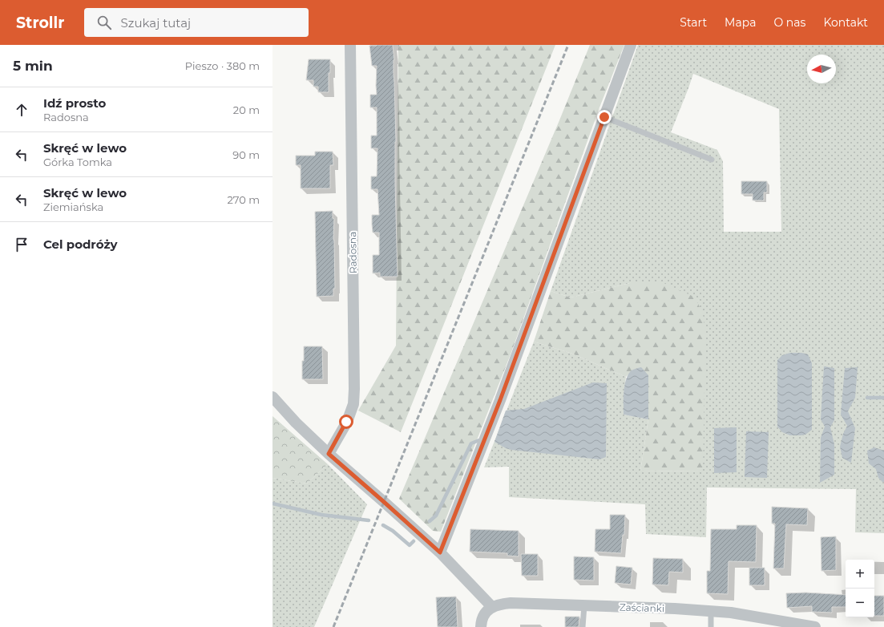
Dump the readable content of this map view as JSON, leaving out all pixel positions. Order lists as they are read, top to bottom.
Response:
{
  "streets": {
    "street": ["Radosna", "Zaścianki"]
  },
  "north": "left",
  "page": {
    "header": "Strollr",
    "search": "Szukaj tutaj",
    "nav": [
      "Start",
      "Mapa",
      "O nas",
      "Kontakt"
    ],
    "heading": ["5 min", "Pieszo · 380 m"],
    "list": [
      ["Idź prosto", "Radosna", "20 m"],
      ["Skręć w lewo", "Górka Tomka", "90 m"],
      ["Skręć w lewo", "Ziemiańska", "270 m"],
      "Cel podróży"
    ],
    "map_buttons": ["+", "−"]
  }
}
